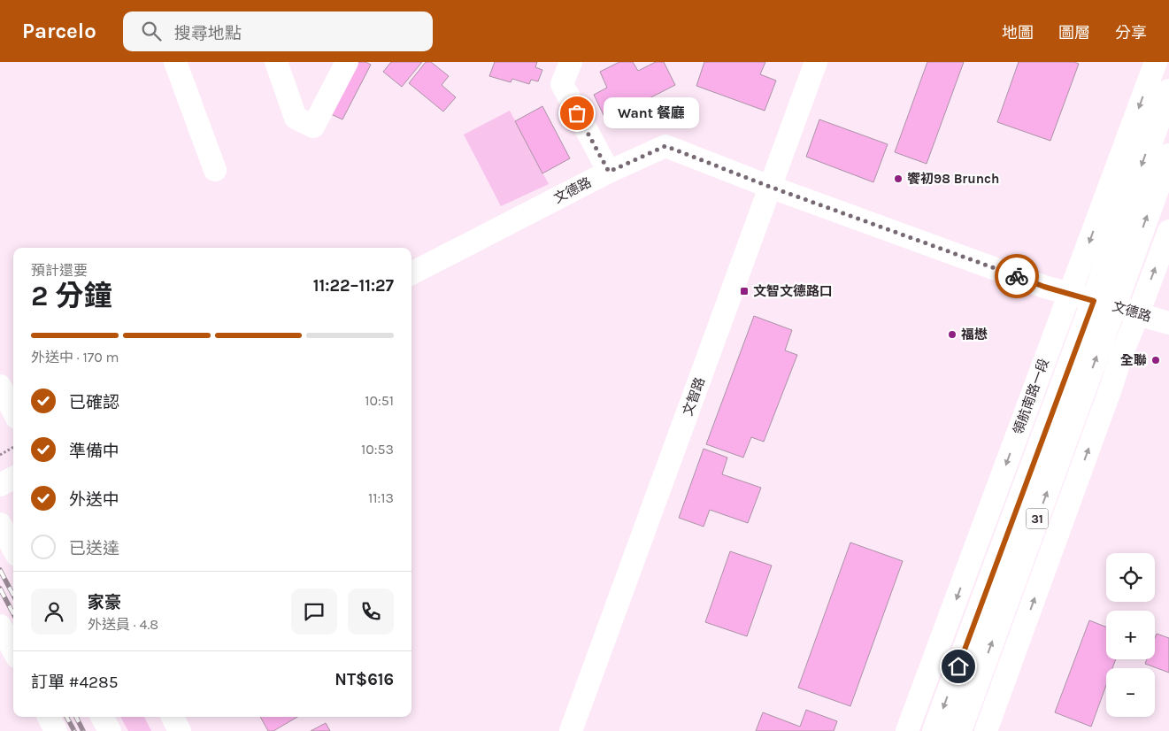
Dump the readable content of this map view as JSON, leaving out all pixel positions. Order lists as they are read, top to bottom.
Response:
{
  "streets": {
    "main road": ["領航南路一段", "31"],
    "street": ["文德路", "文智路"]
  },
  "crossings": [
    ["文德路", "文智路"],
    ["文德路", "領航南路一段"],
    ["文德路", "31"]
  ],
  "places": {
    "other": [
      "Want 餐廳",
      "饗初98 Brunch",
      "福懋",
      "全聯"
    ],
    "transit": ["文智文德路口"]
  },
  "page": {
    "header": "Parcelo",
    "search": "搜尋地點",
    "nav": ["地圖", "圖層", "分享"],
    "bubble": "Want 餐廳",
    "heading": ["2 分鐘", "預計還要", "11:22–11:27"],
    "panel": [
      "家豪",
      "外送員 · 4.8",
      "訂單 #4285",
      "NT$616"
    ],
    "bar": "外送中 · 170 m",
    "list": [
      ["已確認", "10:51"],
      ["準備中", "10:53"],
      ["外送中", "11:13"],
      "已送達"
    ],
    "map_buttons": ["+", "−"]
  }
}
